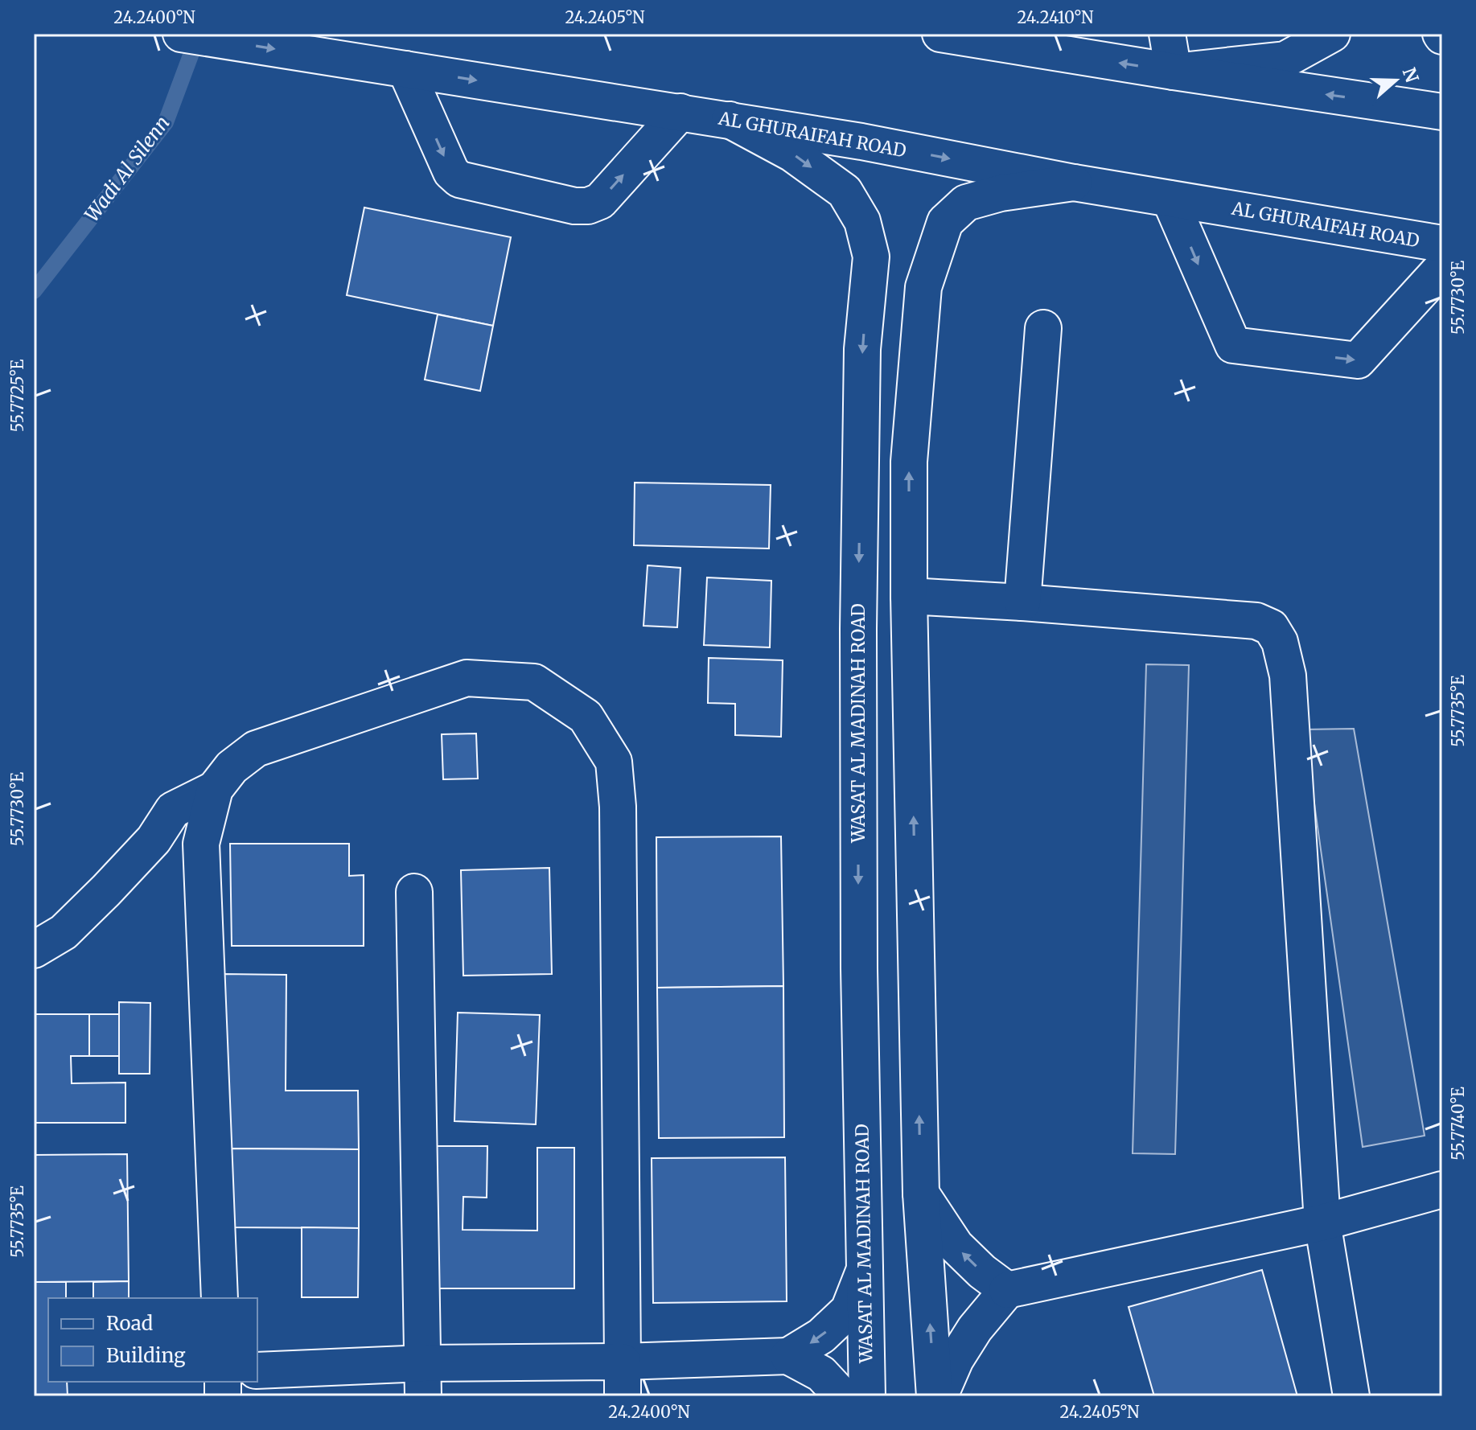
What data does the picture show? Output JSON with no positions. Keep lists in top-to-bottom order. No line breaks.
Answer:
{"streets":{"street":["AL GHURAIFAH ROAD","WASAT AL MADINAH ROAD"]},"crossings":[["AL GHURAIFAH ROAD","WASAT AL MADINAH ROAD"]],"one_way":["AL GHURAIFAH ROAD"],"water":["Wadi Al Silenn"],"legend":["Road","Building"],"north":"right","coordinates":["24.2400°N","24.2405°N","24.2410°N","55.7730°E","55.7725°E","55.7735°E","55.7740°E"]}
